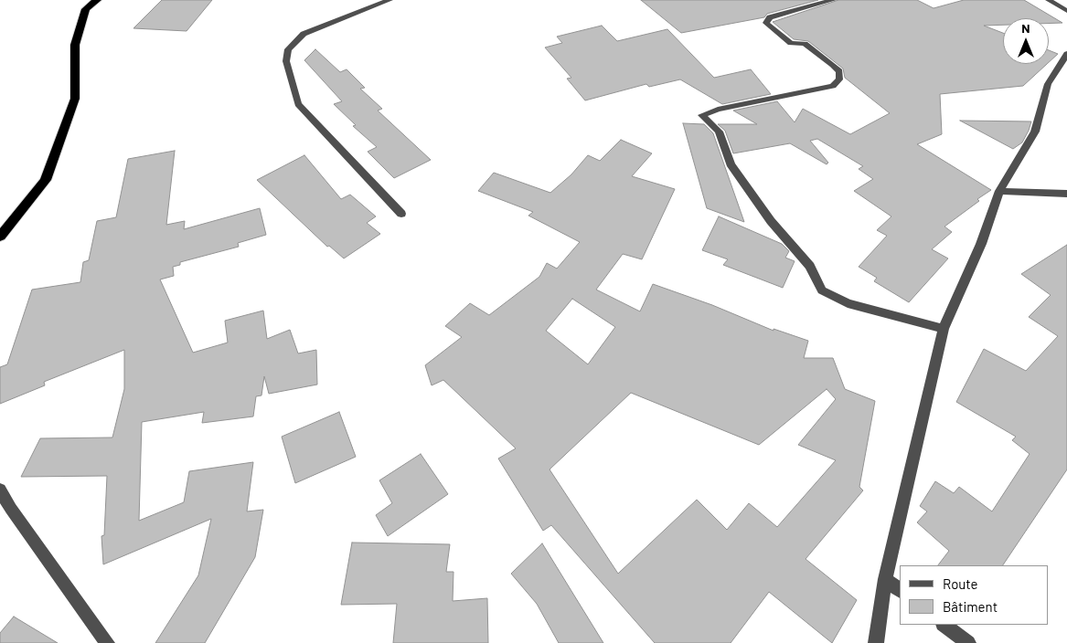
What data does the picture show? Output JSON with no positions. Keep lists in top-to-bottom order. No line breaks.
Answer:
{"legend":["Route","Bâtiment"],"north":"top"}
